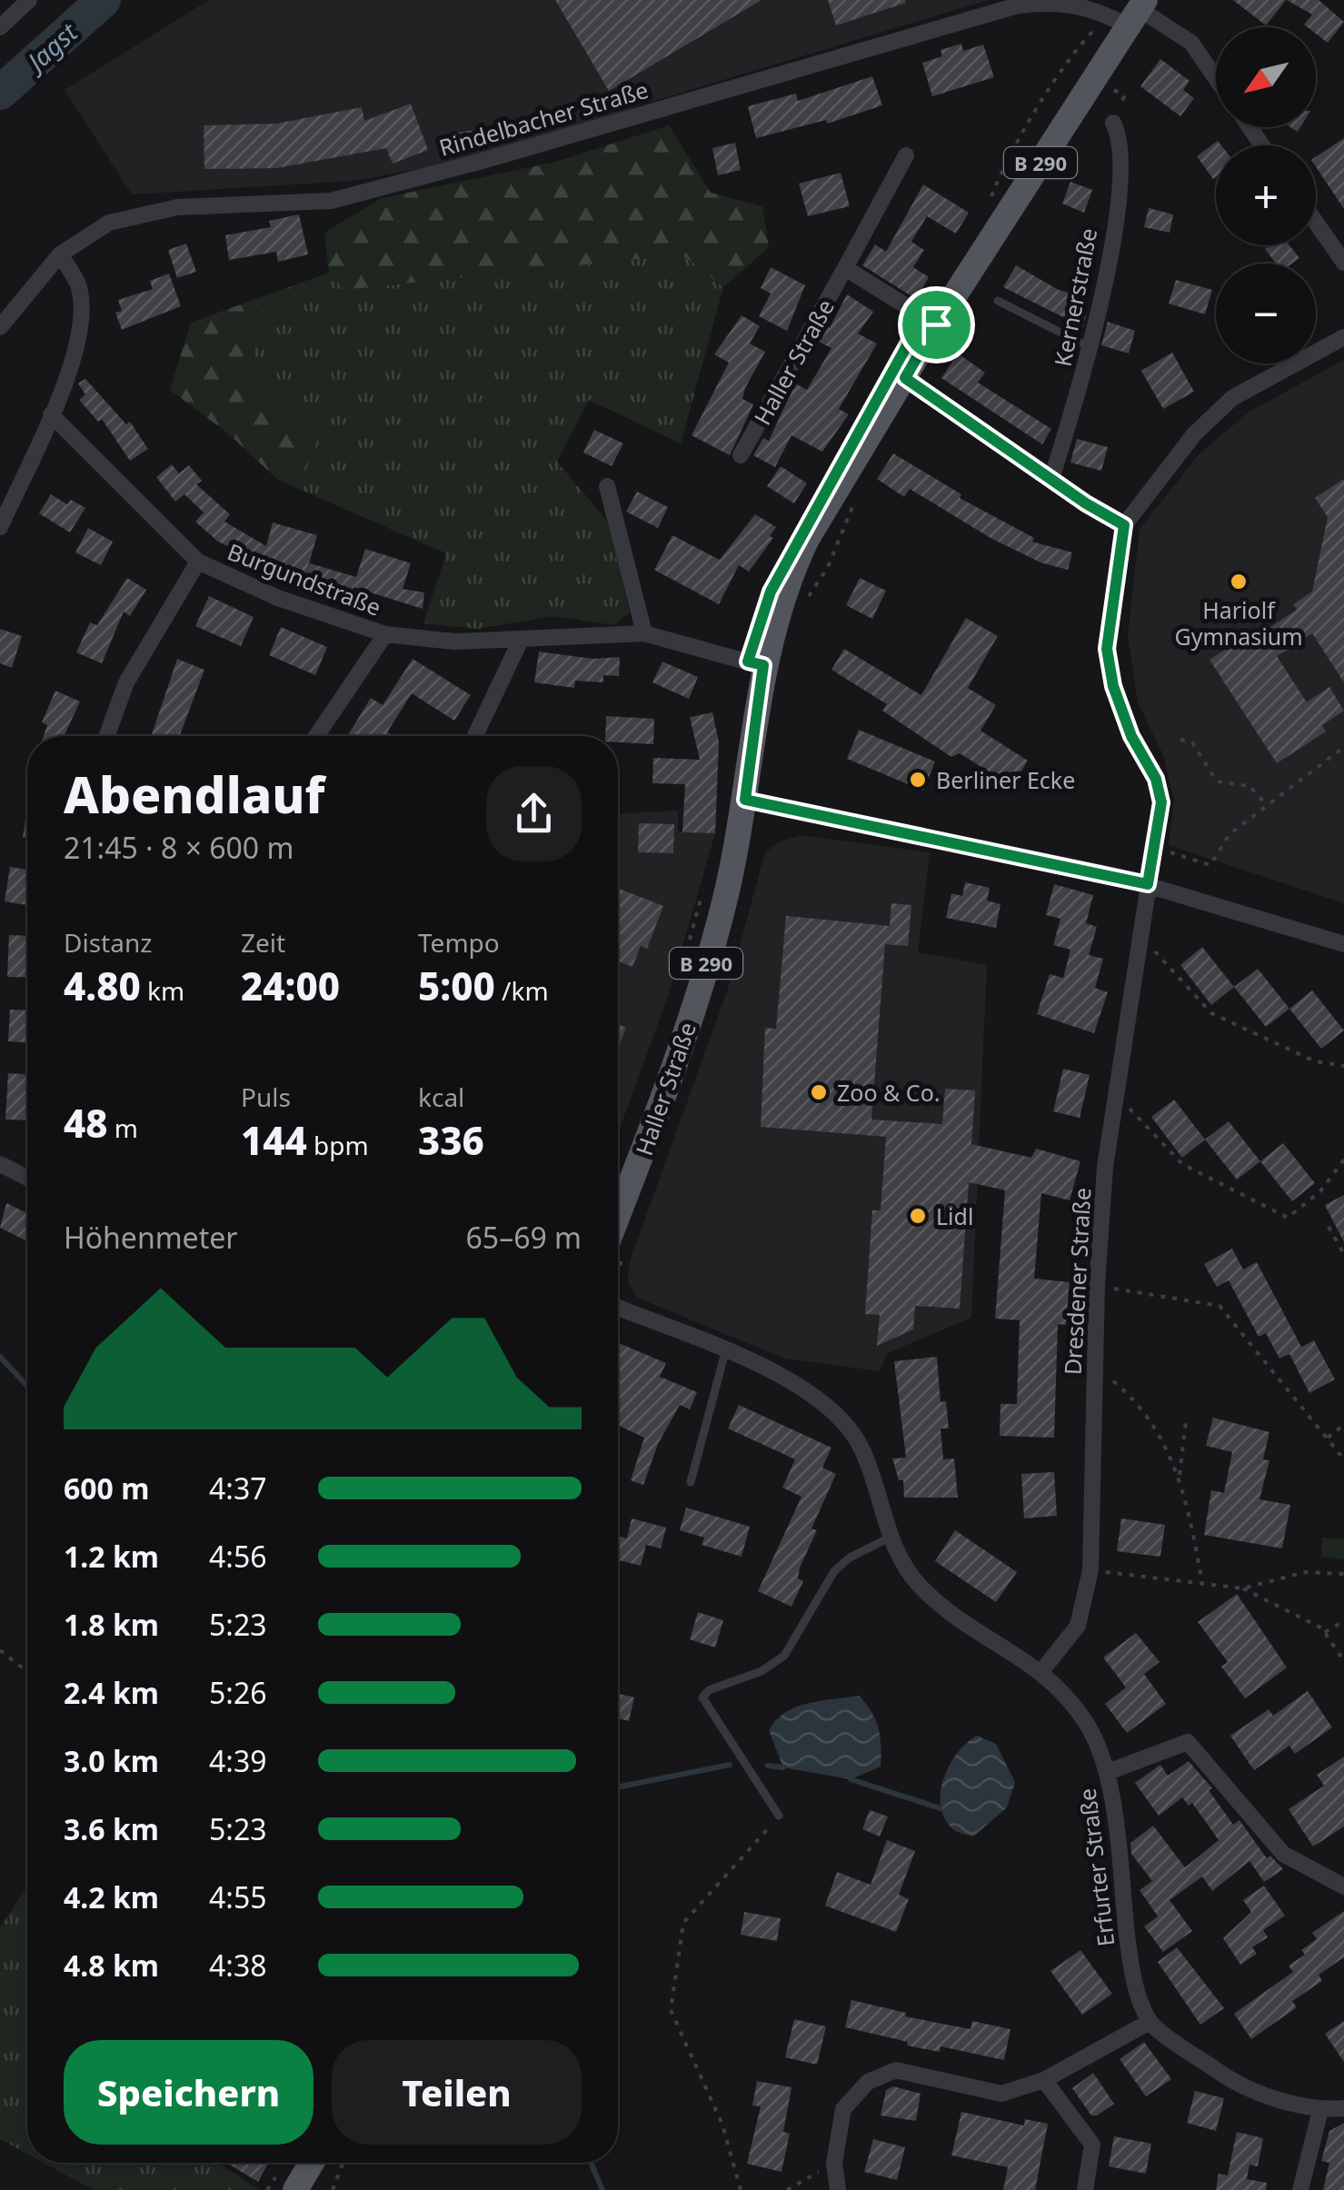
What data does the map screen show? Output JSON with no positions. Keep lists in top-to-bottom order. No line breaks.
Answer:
{"streets":{"main road":["B 290","Haller Straße"],"street":["Rindelbacher Straße","Kernerstraße","Burgundstraße","Dresdener Straße","Erfurter Straße"]},"crossings":[["Rindelbacher Straße","Haller Straße"],["Haller Straße","Burgundstraße"],["Dresdener Straße","Erfurter Straße"]],"water":["Jagst"],"places":["Hariolf Gymnasium","Berliner Ecke","Zoo & Co.","Lidl"],"north":"bottom left","page":{"map_buttons":["+","−"],"heading":["Abendlauf","21:45 · 8 × 600 m"],"stats":[["Distanz","4.80 km"],["Zeit","24:00"],["Tempo","5:00 /km"],["48 m"],["Puls","144 bpm"],["kcal","336"]],"chart":["Höhenmeter","65–69 m"],"list":[{"name":"600 m","note":"4:37"},{"name":"1.2 km","note":"4:56"},{"name":"1.8 km","note":"5:23"},{"name":"2.4 km","note":"5:26"},{"name":"3.0 km","note":"4:39"},{"name":"3.6 km","note":"5:23"},{"name":"4.2 km","note":"4:55"},{"name":"4.8 km","note":"4:38"}],"buttons":["Speichern","Teilen"]}}
